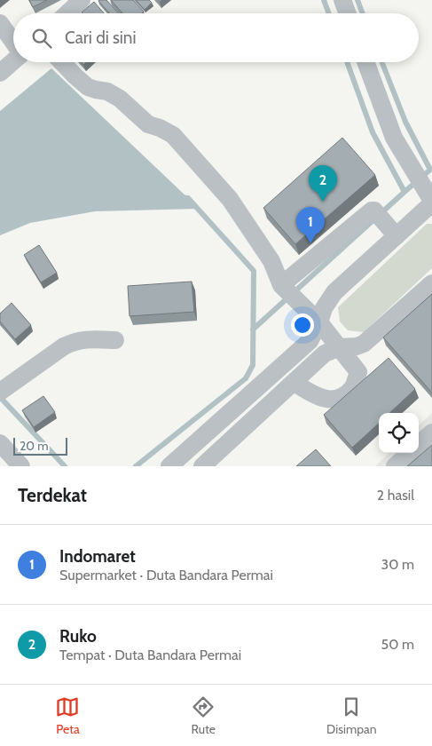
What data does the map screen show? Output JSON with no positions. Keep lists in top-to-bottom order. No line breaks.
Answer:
{"scale_bar":"20 m","page":{"search":"Cari di sini","pins":["2","1"],"scale":"20 m","heading":["Terdekat","2 hasil"],"list":[{"mark":"1","name":"Indomaret","note":"Supermarket · Duta Bandara Permai","value":"30 m"},{"mark":"2","name":"Ruko","note":"Tempat · Duta Bandara Permai","value":"50 m"}],"nav":["Peta","Rute","Disimpan"]}}
